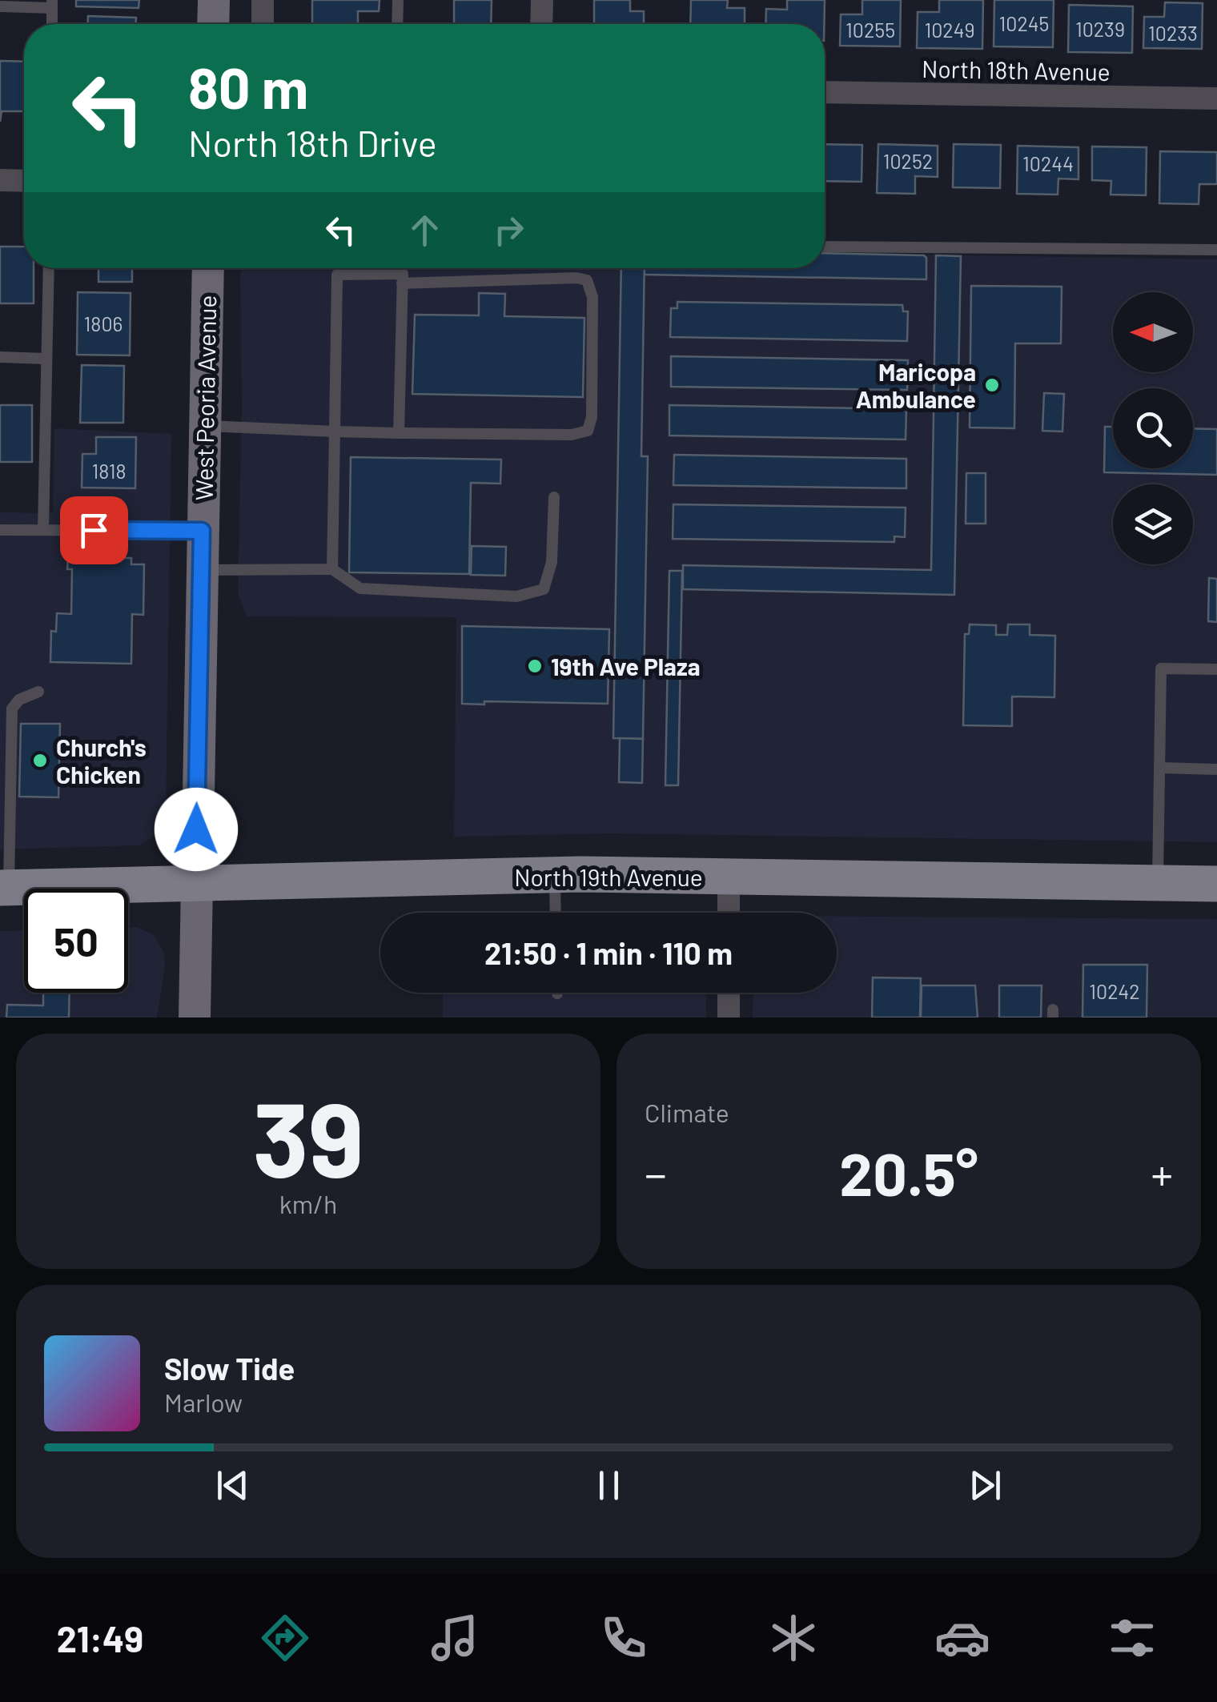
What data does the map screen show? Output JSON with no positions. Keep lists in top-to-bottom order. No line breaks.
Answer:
{"streets":{"main road":["West Peoria Avenue","North 19th Avenue"],"street":["North 18th Avenue"]},"crossings":[["West Peoria Avenue","North 19th Avenue"]],"places":["Maricopa Ambulance","19th Ave Plaza","Church's Chicken"],"house_numbers":["10245","10239","10255","10249","10233","10252","10244","1806","1818","10242"],"north":"left","page":{"turn":["80 m","North 18th Drive"],"limit":"50","trip":"21:50 · 1 min · 110 m","tile":[["39","km/h"],"Climate"],"heat":["−","20.5°","+"],"song":["Slow Tide","Marlow"],"tabs":"21:49"}}
